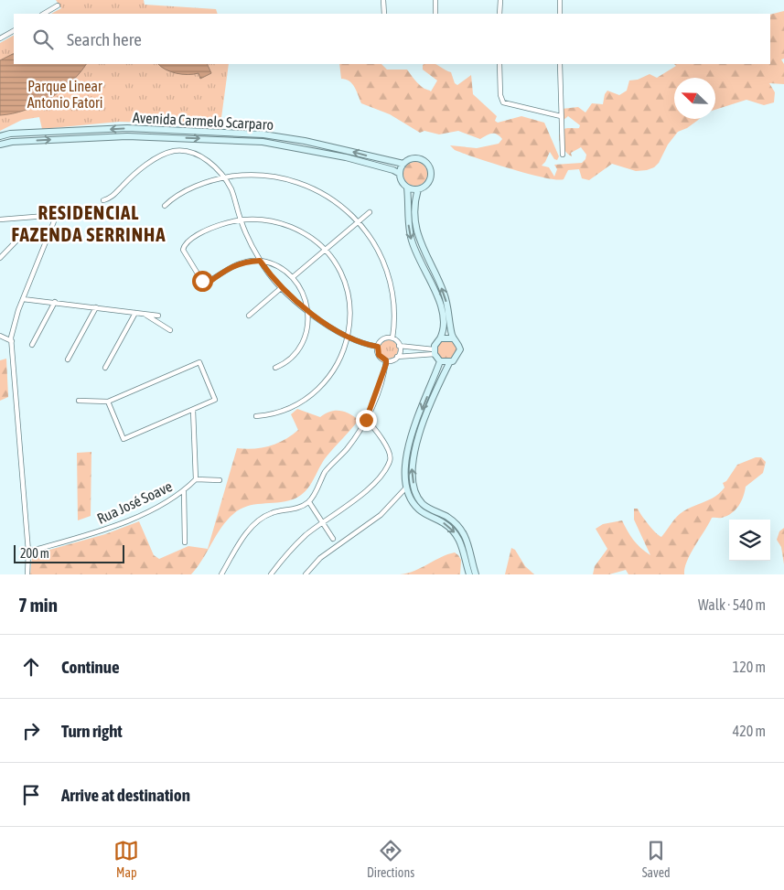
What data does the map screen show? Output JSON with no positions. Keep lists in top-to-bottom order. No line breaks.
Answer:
{"streets":{"main road":["Avenida Carmelo Scarparo"],"street":["Rua José Soave"]},"districts":["RESIDENCIAL FAZENDA SERRINHA"],"parks":["Parque Linear Antonio Fatori"],"scale_bar":"200 m","north":"top left","page":{"search":"Search here","scale":"200 m","heading":["7 min","Walk · 540 m"],"list":[["Continue","120 m"],["Turn right","420 m"],"Arrive at destination"],"nav":["Map","Directions","Saved"]}}
